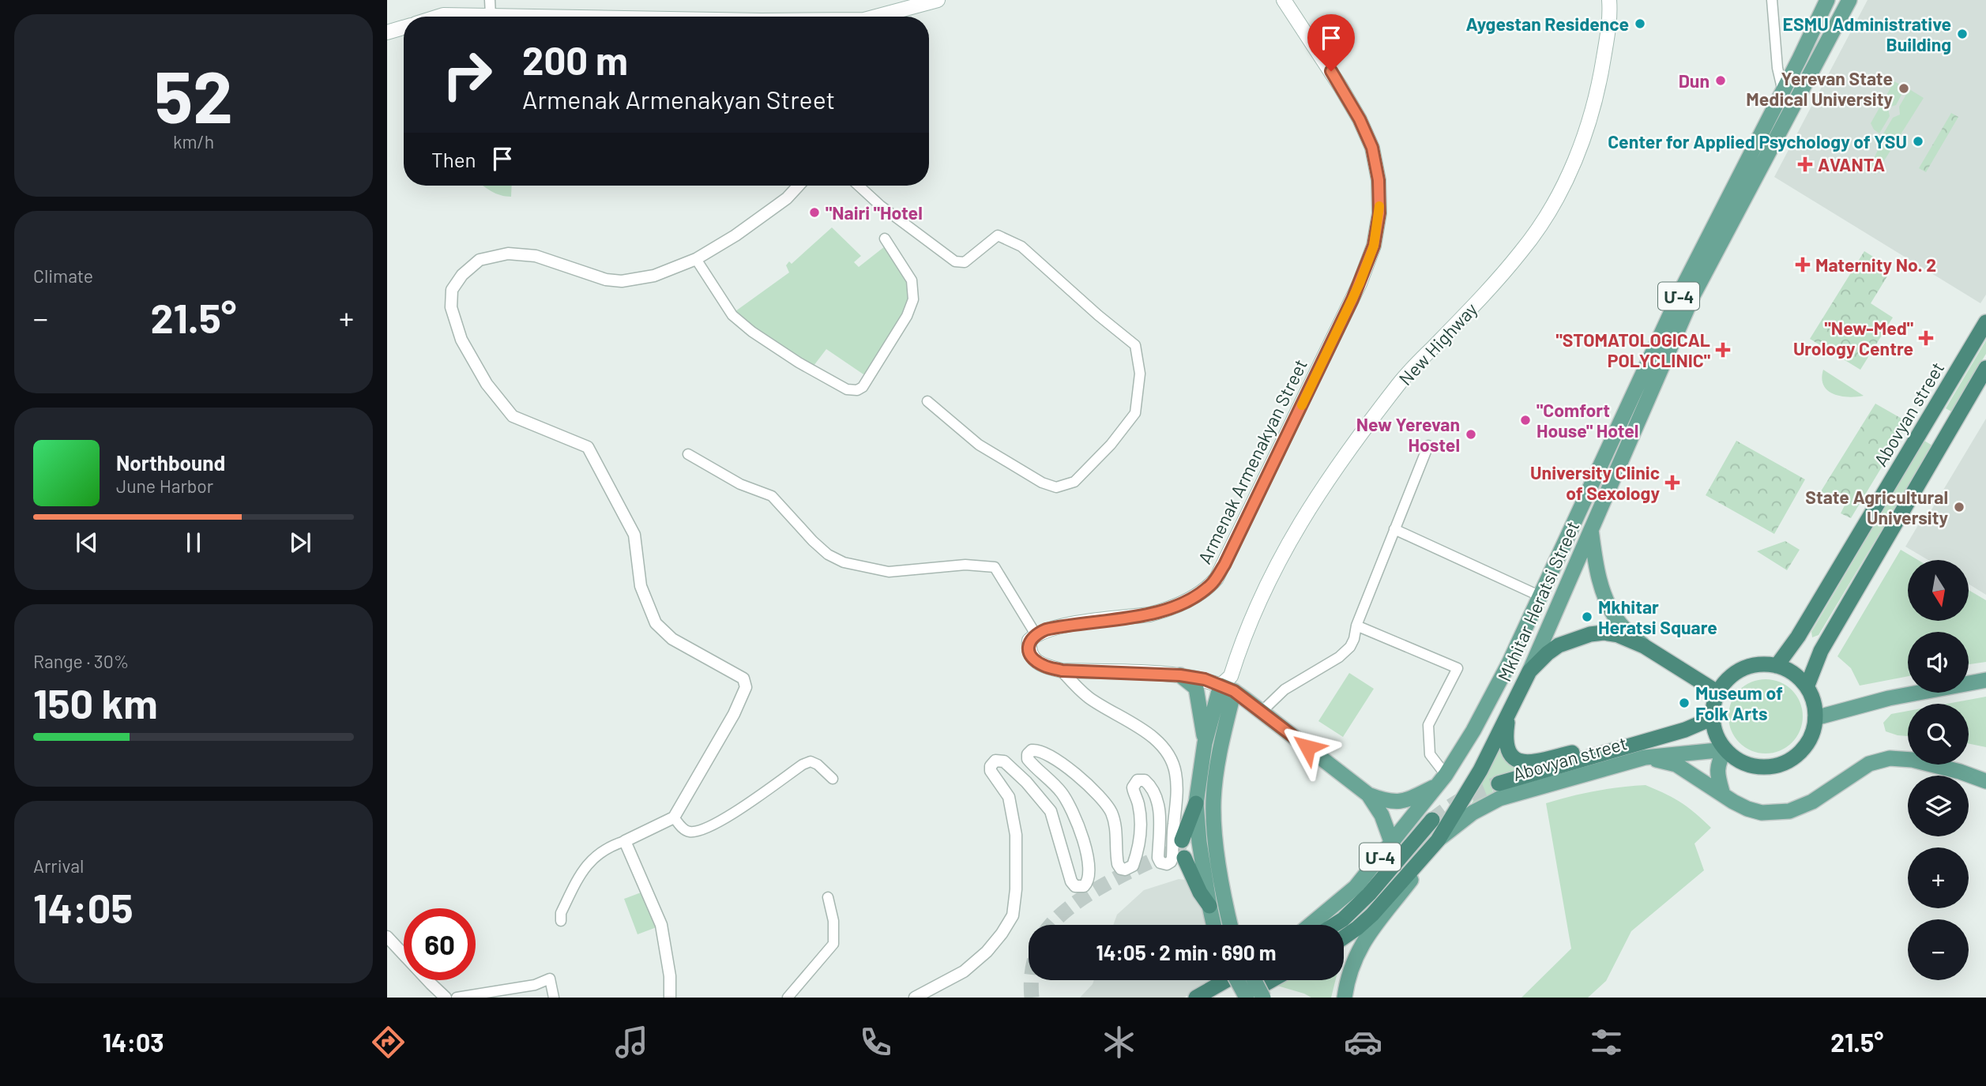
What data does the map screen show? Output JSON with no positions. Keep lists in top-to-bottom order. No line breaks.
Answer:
{"streets":{"highway":["Մ-4","Abovyan street","Mkhitar Heratsi Street"],"main road":["New Highway","Armenak Armenakyan Street"]},"crossings":[["Մ-4","Abovyan street"],["Մ-4","Mkhitar Heratsi Street"],["Abovyan street","Mkhitar Heratsi Street"]],"places":{"other":["Aygestan Residence","ESMU Administrative Building","Dun","Yerevan State Medical University","Center for Applied Psychology of YSU","\"Nairi \"Hotel","\"Comfort House\" Hotel","New Yerevan Hostel","State Agricultural University","Mkhitar Heratsi Square","Museum of Folk Arts"],"health":["AVANTA","Maternity No. 2","\"New-Med\" Urology Centre","\"STOMATOLOGICAL POLYCLINIC\"","University Clinic of Sexology"]},"north":"bottom","page":{"tile":[["52","km/h"],"Climate",["Range · 30%","150 km"],["Arrival","14:05"]],"turn":["200 m","Armenak Armenakyan Street"],"then":"Then","heat":["−","21.5°","+"],"song":["Northbound","June Harbor"],"map_buttons":["+","−"],"limit":"60","trip":"14:05 · 2 min · 690 m","tabs":["14:03","21.5°"]}}
